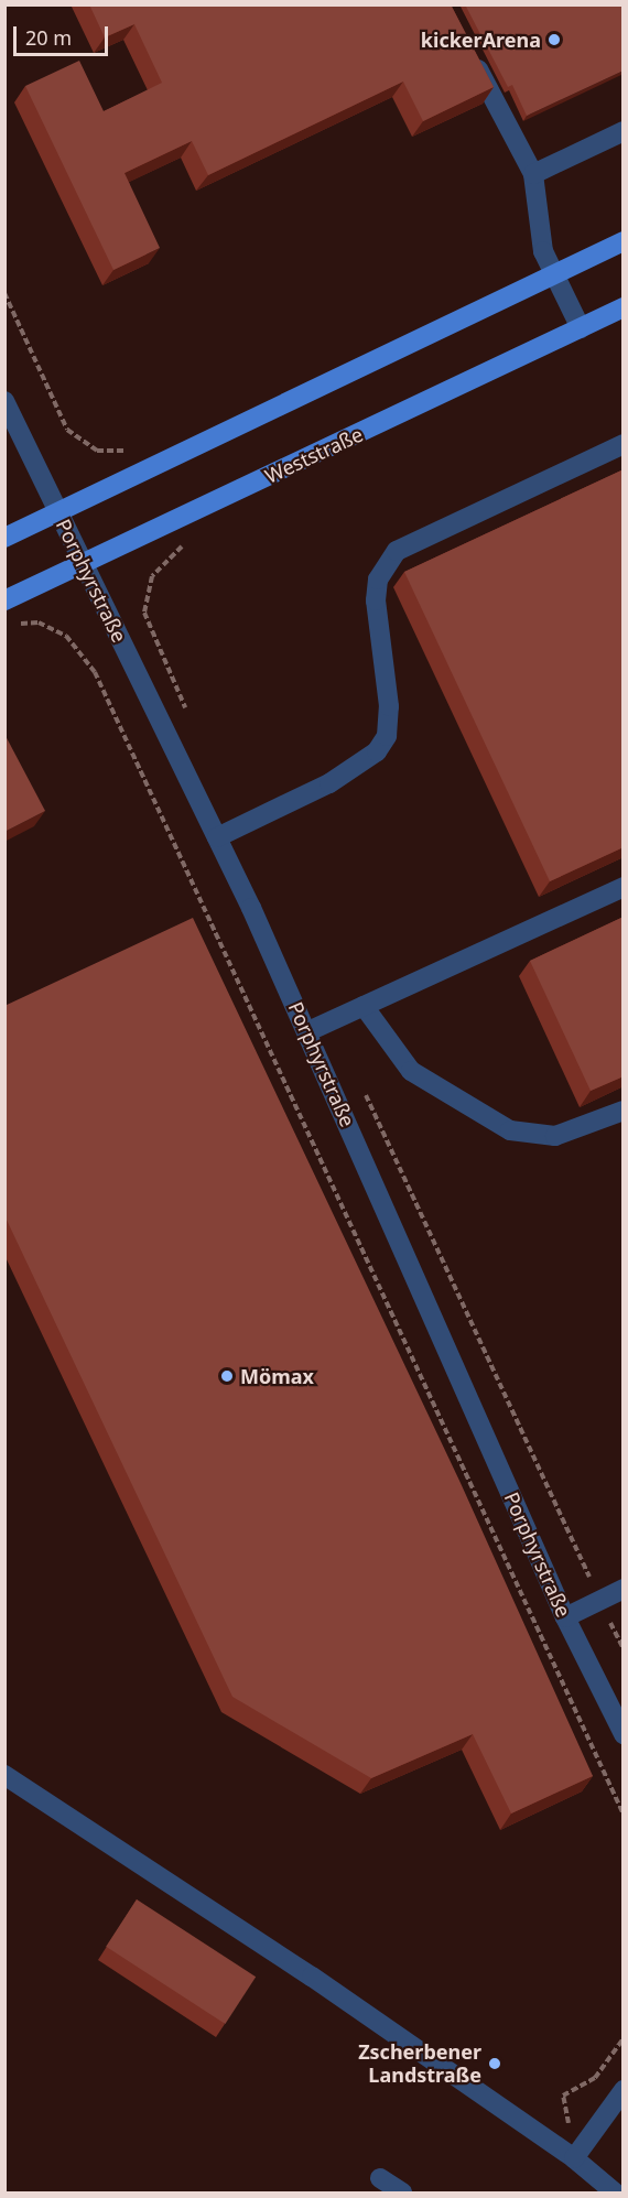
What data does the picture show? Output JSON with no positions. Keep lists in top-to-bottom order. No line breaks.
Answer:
{"streets":{"main road":["Weststraße"],"street":["Porphyrstraße"]},"crossings":[["Weststraße","Porphyrstraße"]],"places":["kickerArena","Mömax","Zscherbener Landstraße"],"scale_bar":"20 m"}
